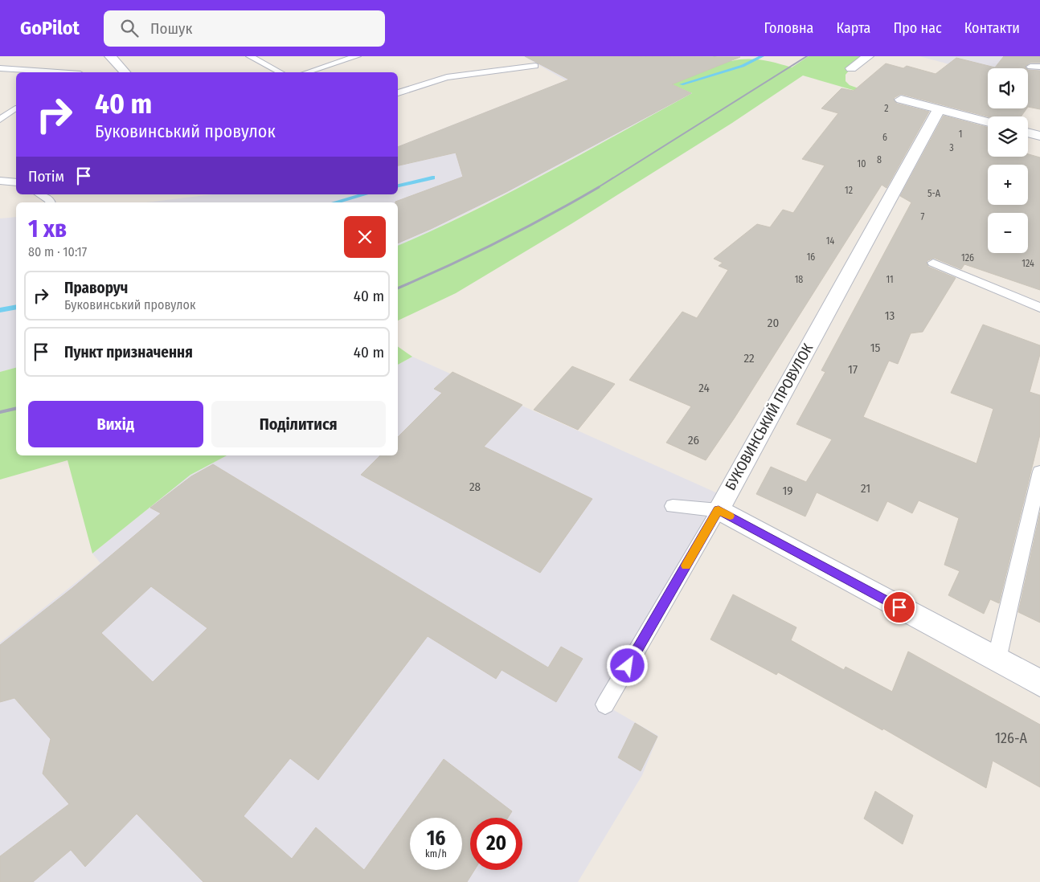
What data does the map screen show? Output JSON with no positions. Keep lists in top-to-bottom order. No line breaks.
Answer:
{"streets":{"street":["БУКОВИНСЬКИЙ ПРОВУЛОК"]},"house_numbers":["2","1","6","3","8","10","12","5-А","7","14","16","126","124","18","11","13","20","15","22","17","24","26","28","21","19","126-А"],"page":{"header":"GoPilot","search":"Пошук","nav":["Головна","Карта","Про нас","Контакти"],"map_buttons":["+","−"],"turn":["40 m","Буковинський провулок"],"then":"Потім","heading":["1 хв","80 m · 10:17"],"list":[{"name":"Праворуч","note":"Буковинський провулок","value":"40 m"},{"name":"Пункт призначення","value":"40 m"}],"buttons":["Вихід","Поділитися"],"speed":"16 km/h","limit":"20"}}
